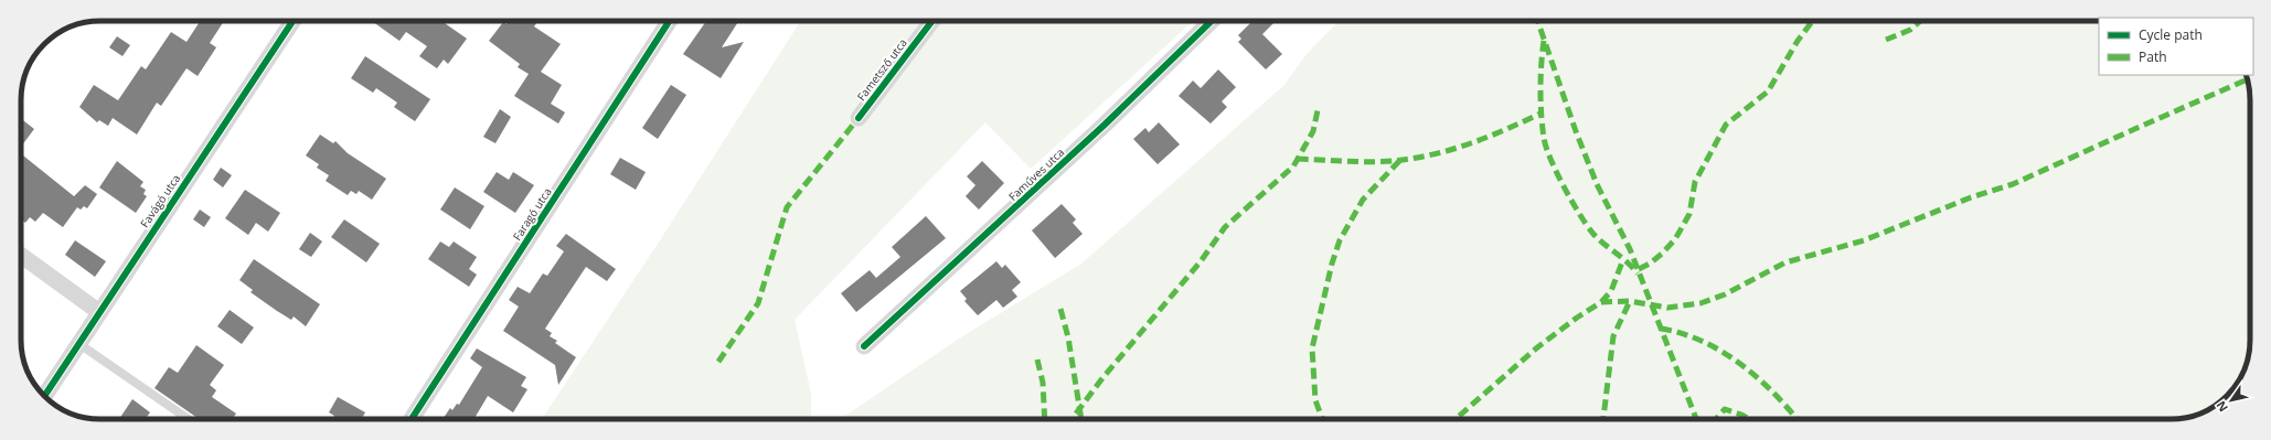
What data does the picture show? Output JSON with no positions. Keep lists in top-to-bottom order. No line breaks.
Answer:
{"streets":{"street":["Fametsző utca","Faműves utca","Favágó utca","Faragó utca"]},"legend":["Cycle path","Path"],"north":"bottom left"}
